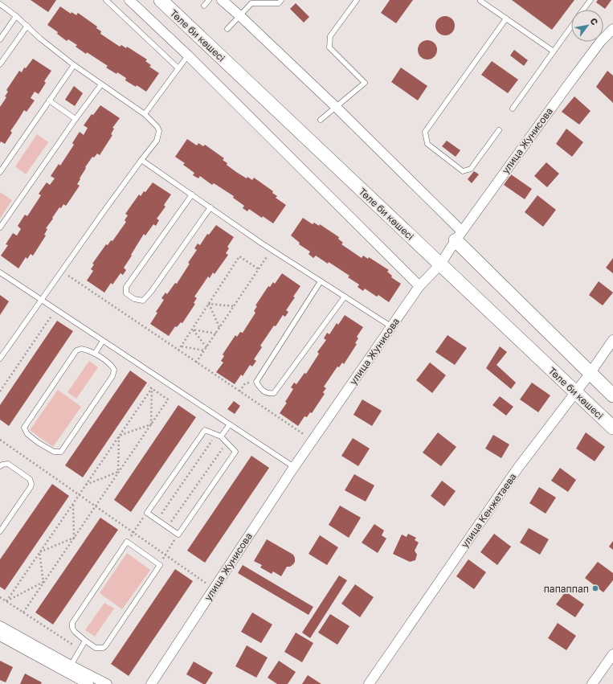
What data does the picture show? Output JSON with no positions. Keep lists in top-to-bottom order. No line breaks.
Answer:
{"streets":{"main road":["Төле би көшесі"],"street":["улица Жунисова","улица Кенжетаева"]},"crossings":[["Төле би көшесі","улица Жунисова"],["Төле би көшесі","улица Кенжетаева"]],"places":["папаппап"],"north":"top right"}
